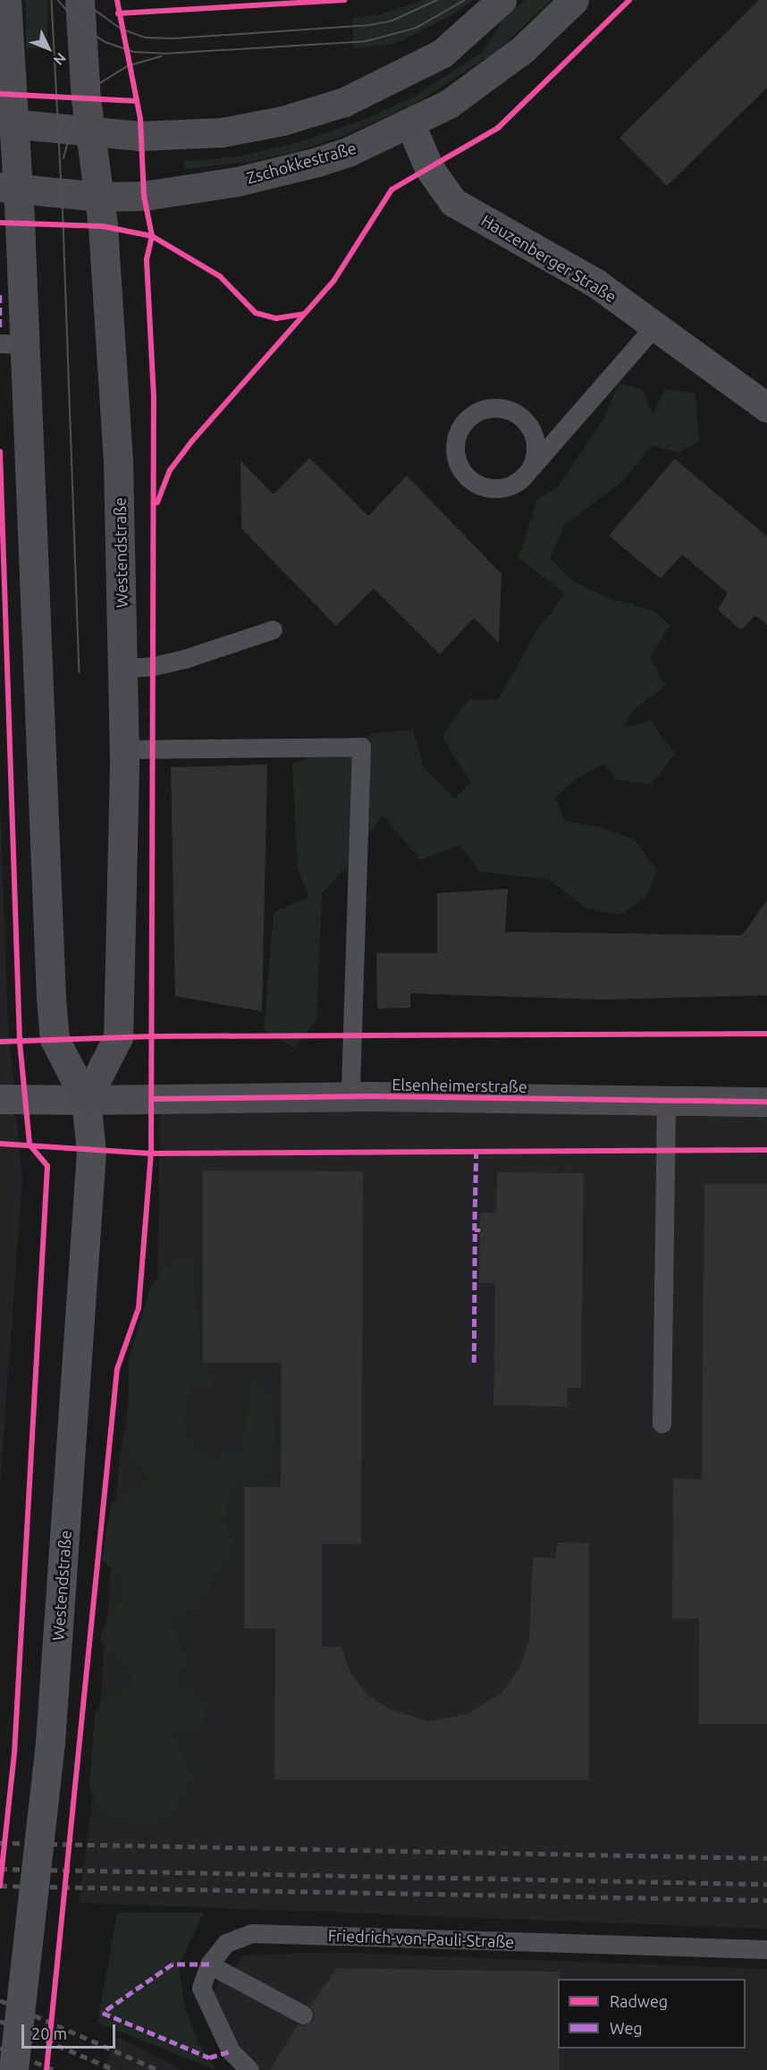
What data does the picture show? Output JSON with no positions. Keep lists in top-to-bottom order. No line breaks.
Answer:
{"streets":{"main road":["Zschokkestraße","Westendstraße","Elsenheimerstraße"],"street":["Hauzenberger Straße"],"lane":["Friedrich-von-Pauli-Straße"]},"crossings":[["Zschokkestraße","Hauzenberger Straße"],["Zschokkestraße","Westendstraße"],["Westendstraße","Elsenheimerstraße"]],"legend":["Radweg","Weg"],"scale_bar":"20 m","north":"bottom right"}
